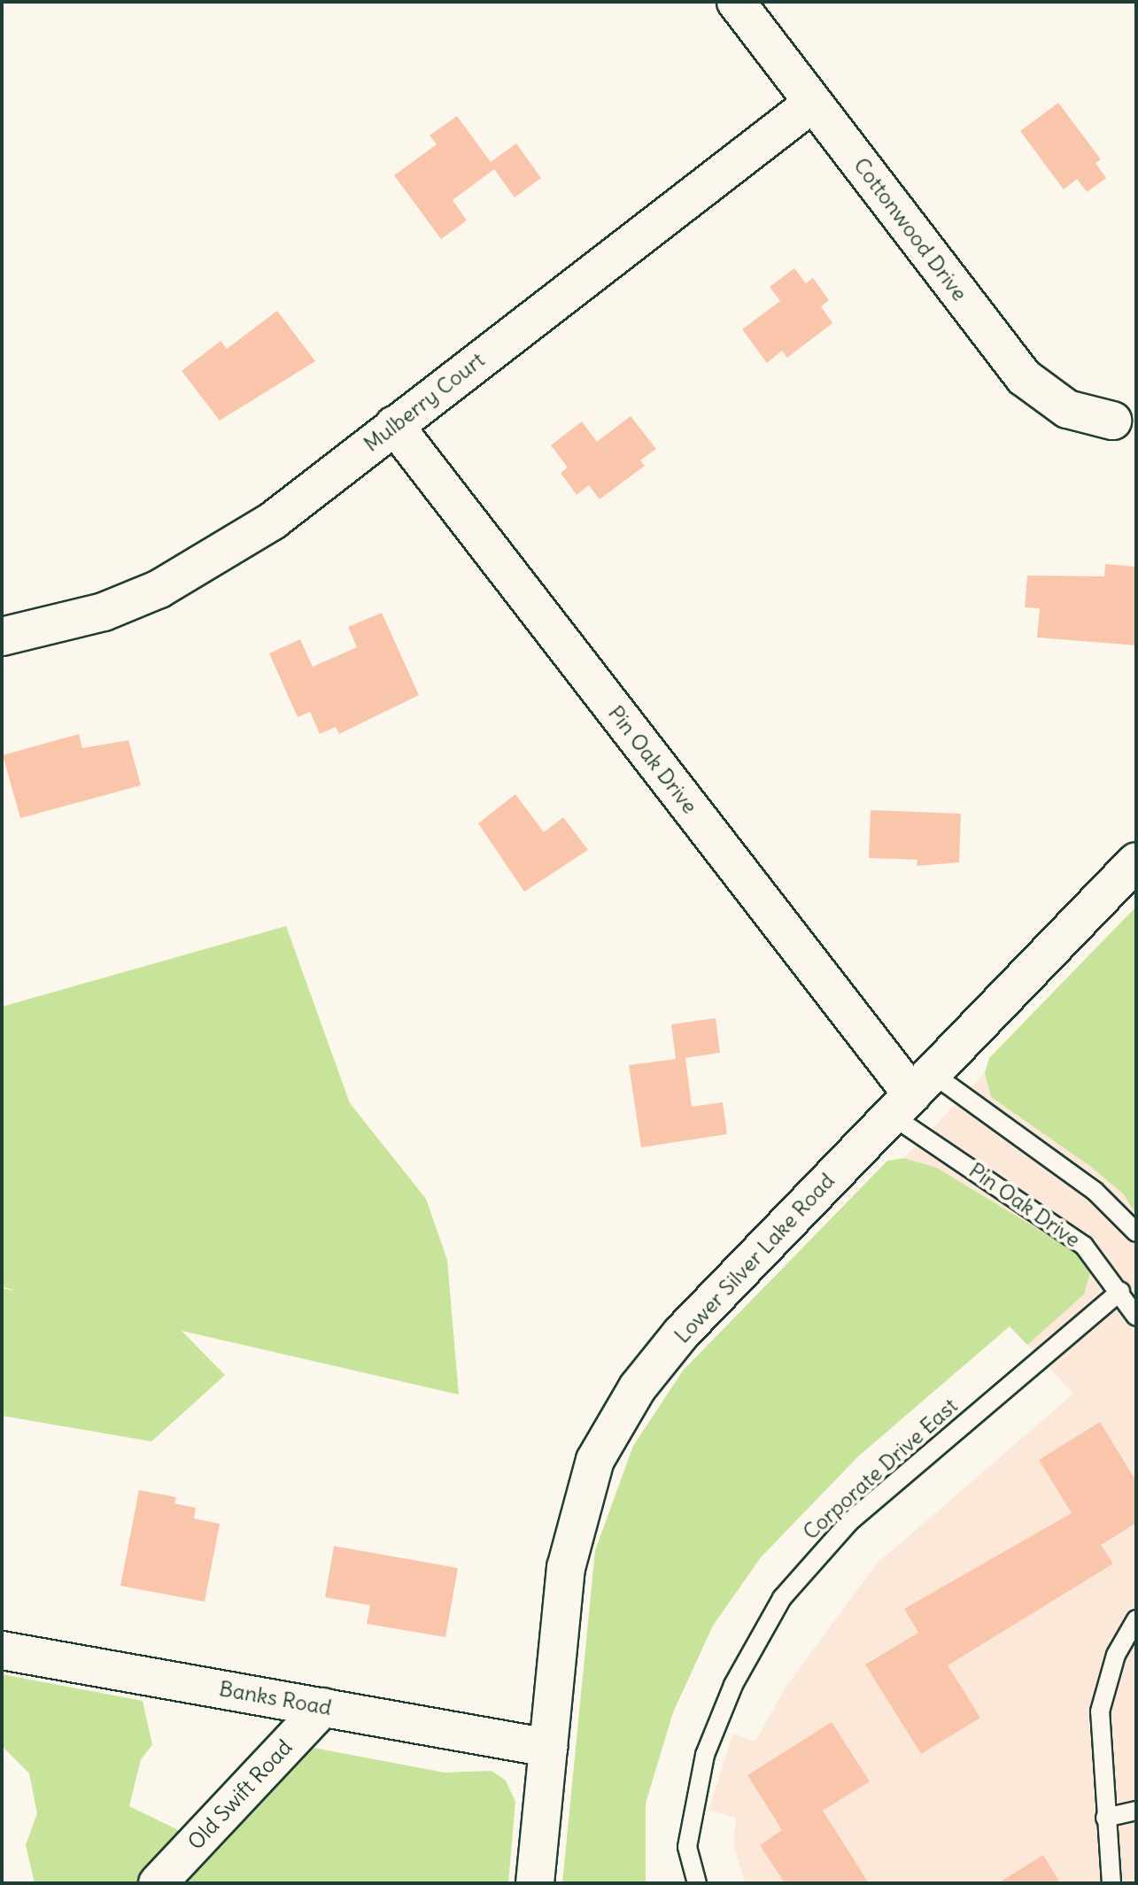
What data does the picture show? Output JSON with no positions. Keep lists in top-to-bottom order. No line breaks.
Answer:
{"streets":{"street":["Cottonwood Drive","Mulberry Court","Pin Oak Drive","Lower Silver Lake Road","Banks Road","Old Swift Road"],"lane":["Corporate Drive East"]},"crossings":[["Cottonwood Drive","Mulberry Court"],["Mulberry Court","Pin Oak Drive"],["Pin Oak Drive","Lower Silver Lake Road"],["Pin Oak Drive","Corporate Drive East"],["Lower Silver Lake Road","Banks Road"],["Banks Road","Old Swift Road"]]}
